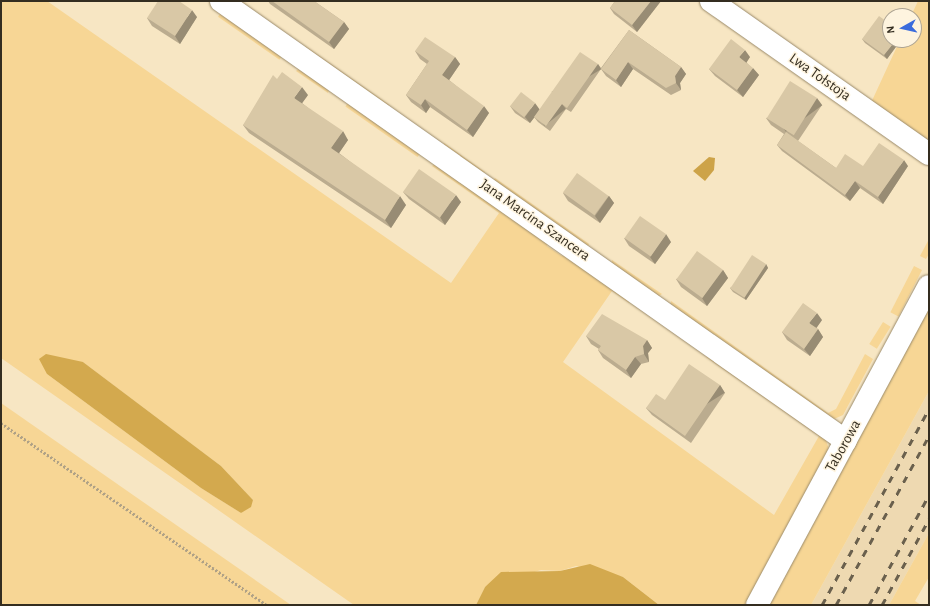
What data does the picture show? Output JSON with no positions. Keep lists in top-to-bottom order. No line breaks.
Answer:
{"streets":{"street":["Lwa Tołstoja","Jana Marcina Szancera","Taborowa"]},"crossings":[["Jana Marcina Szancera","Taborowa"]],"north":"left"}
